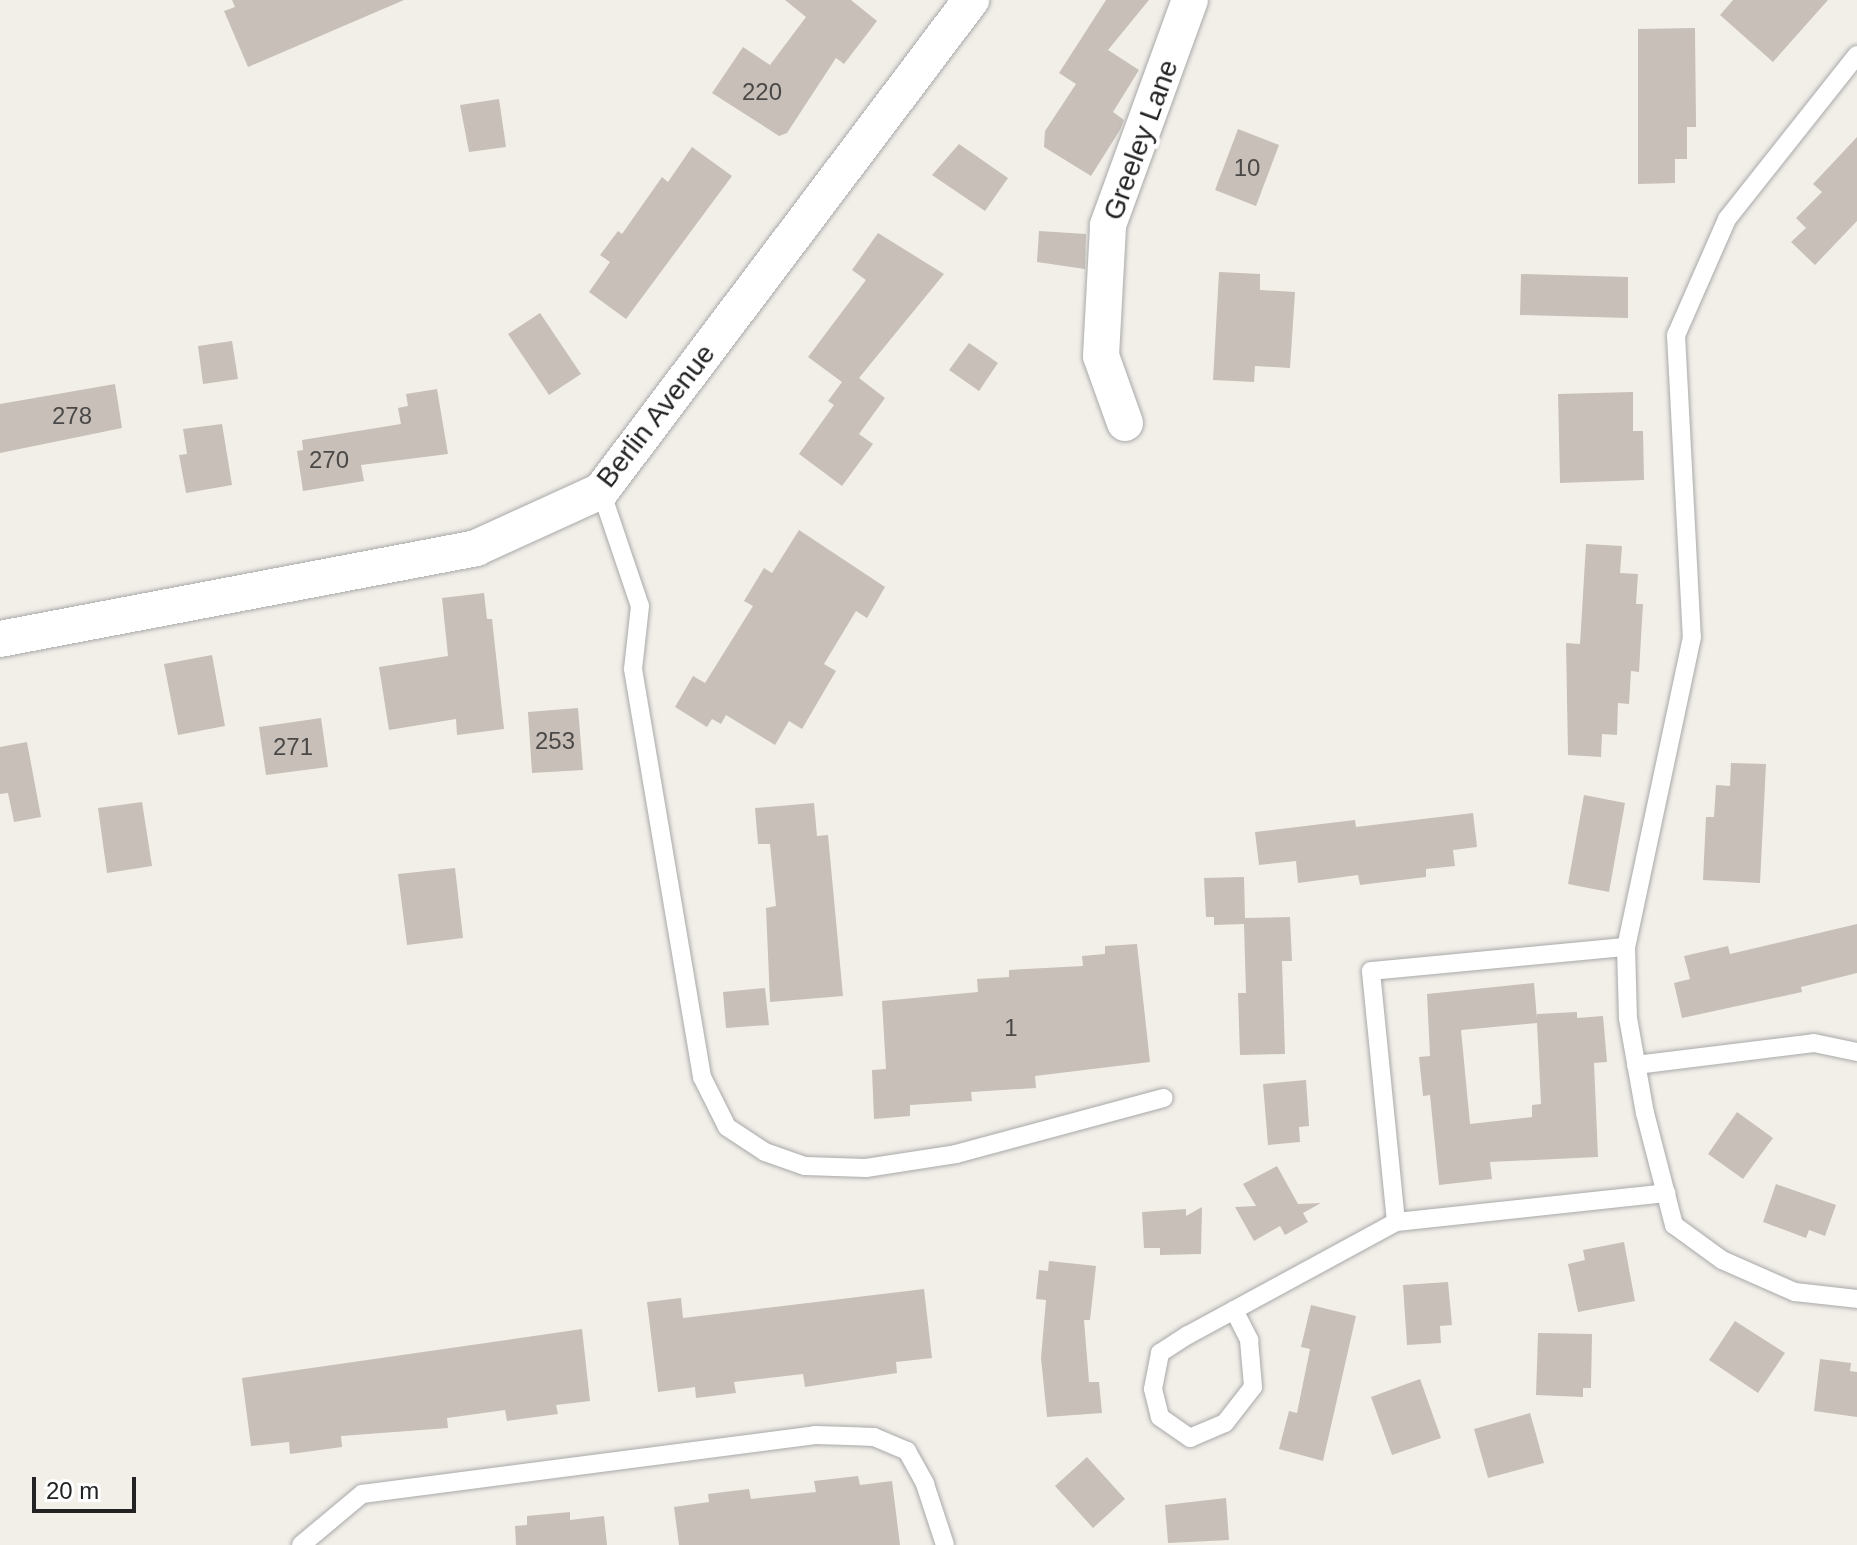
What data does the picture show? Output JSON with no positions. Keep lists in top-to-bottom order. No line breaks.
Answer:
{"streets":{"street":["Greeley Lane","Berlin Avenue"]},"house_numbers":["220","10","278","270","253","271","1"],"scale_bar":"20 m"}
